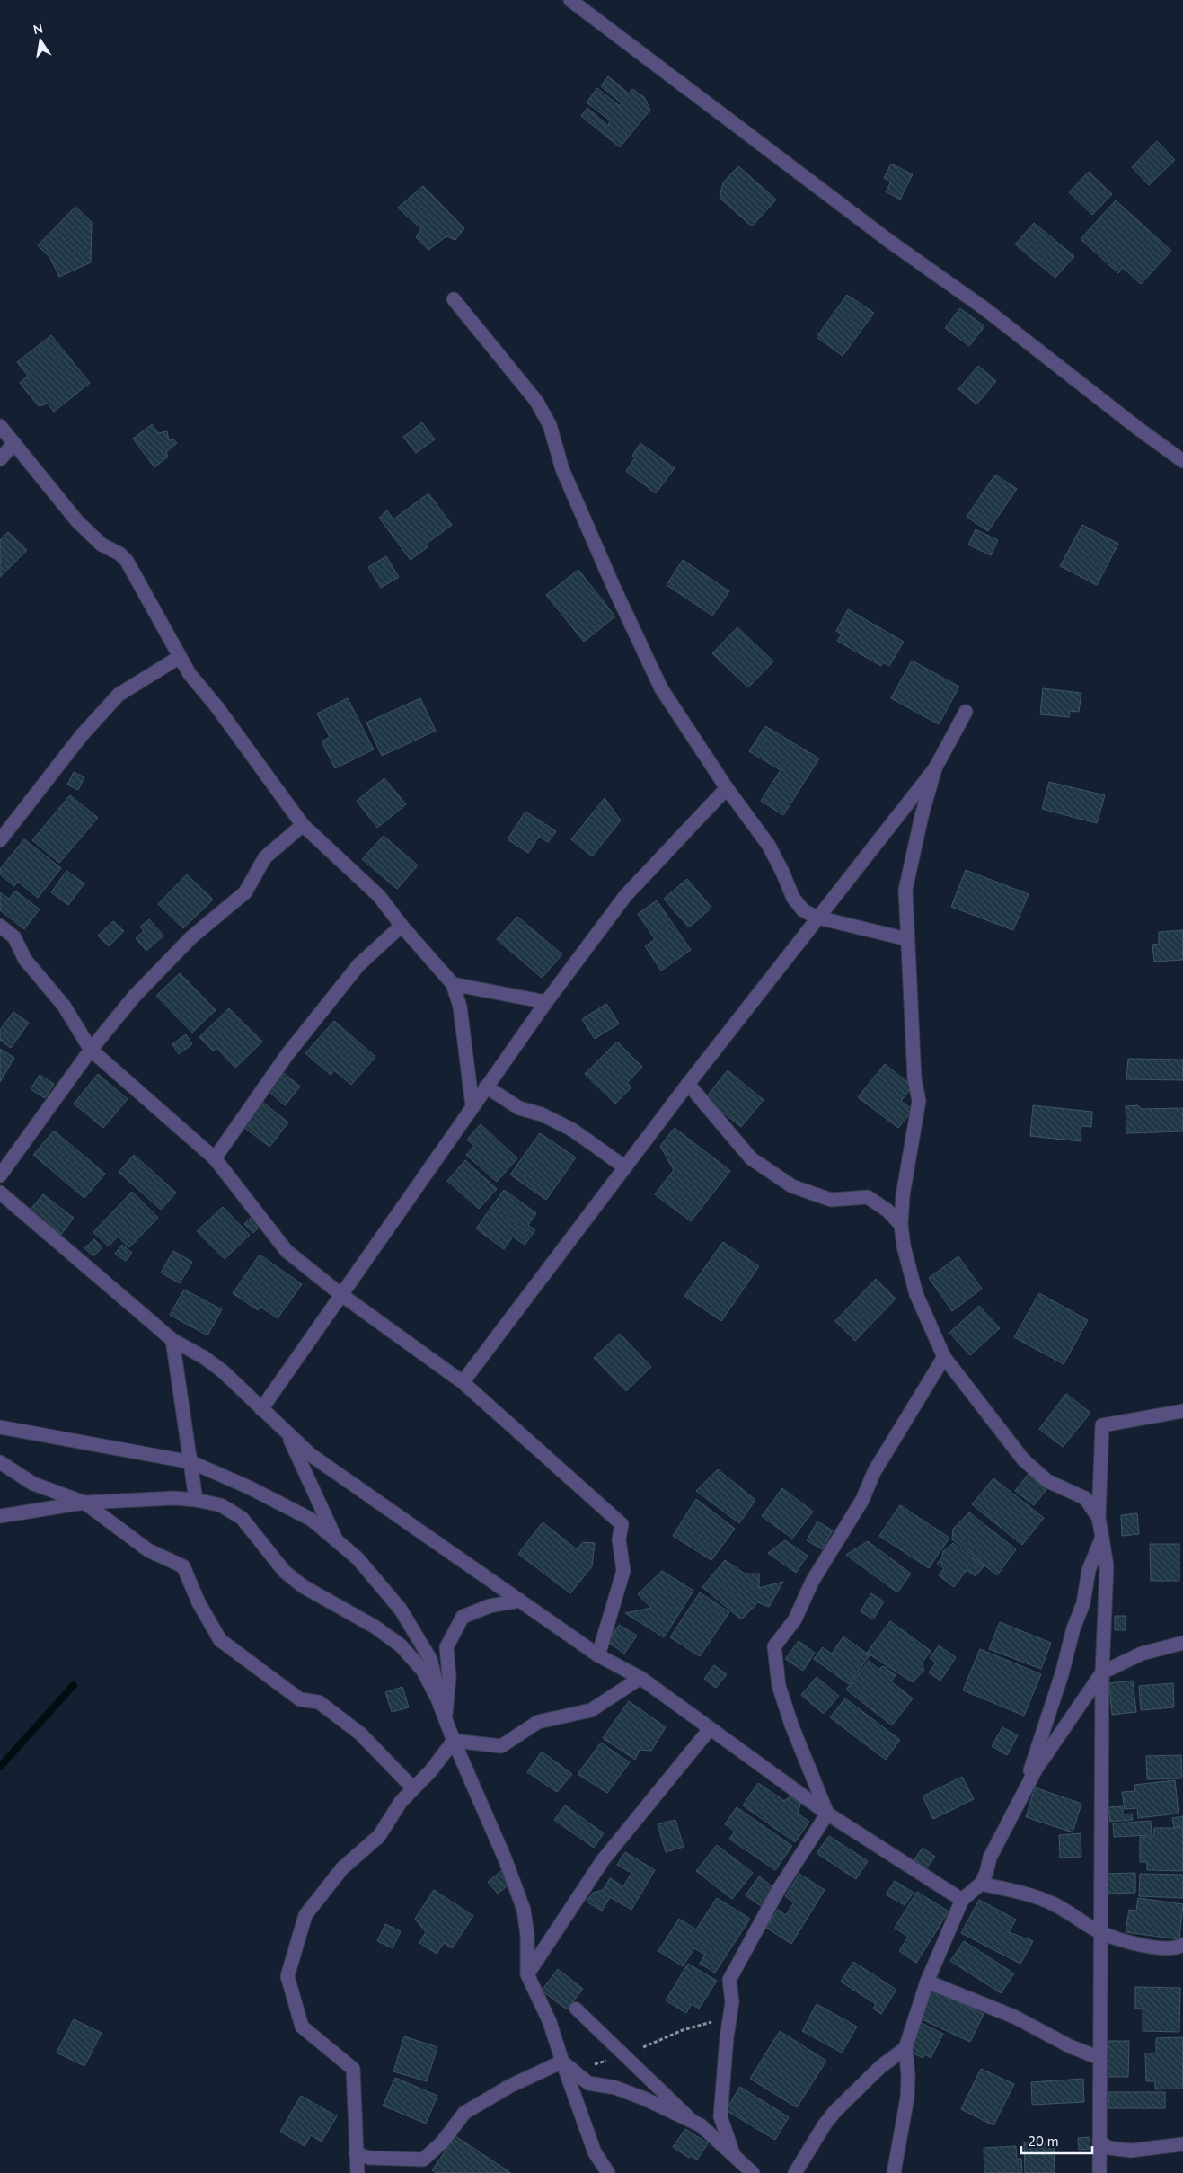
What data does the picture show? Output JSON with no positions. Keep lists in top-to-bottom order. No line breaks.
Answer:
{"scale_bar":"20 m","north":"top"}
